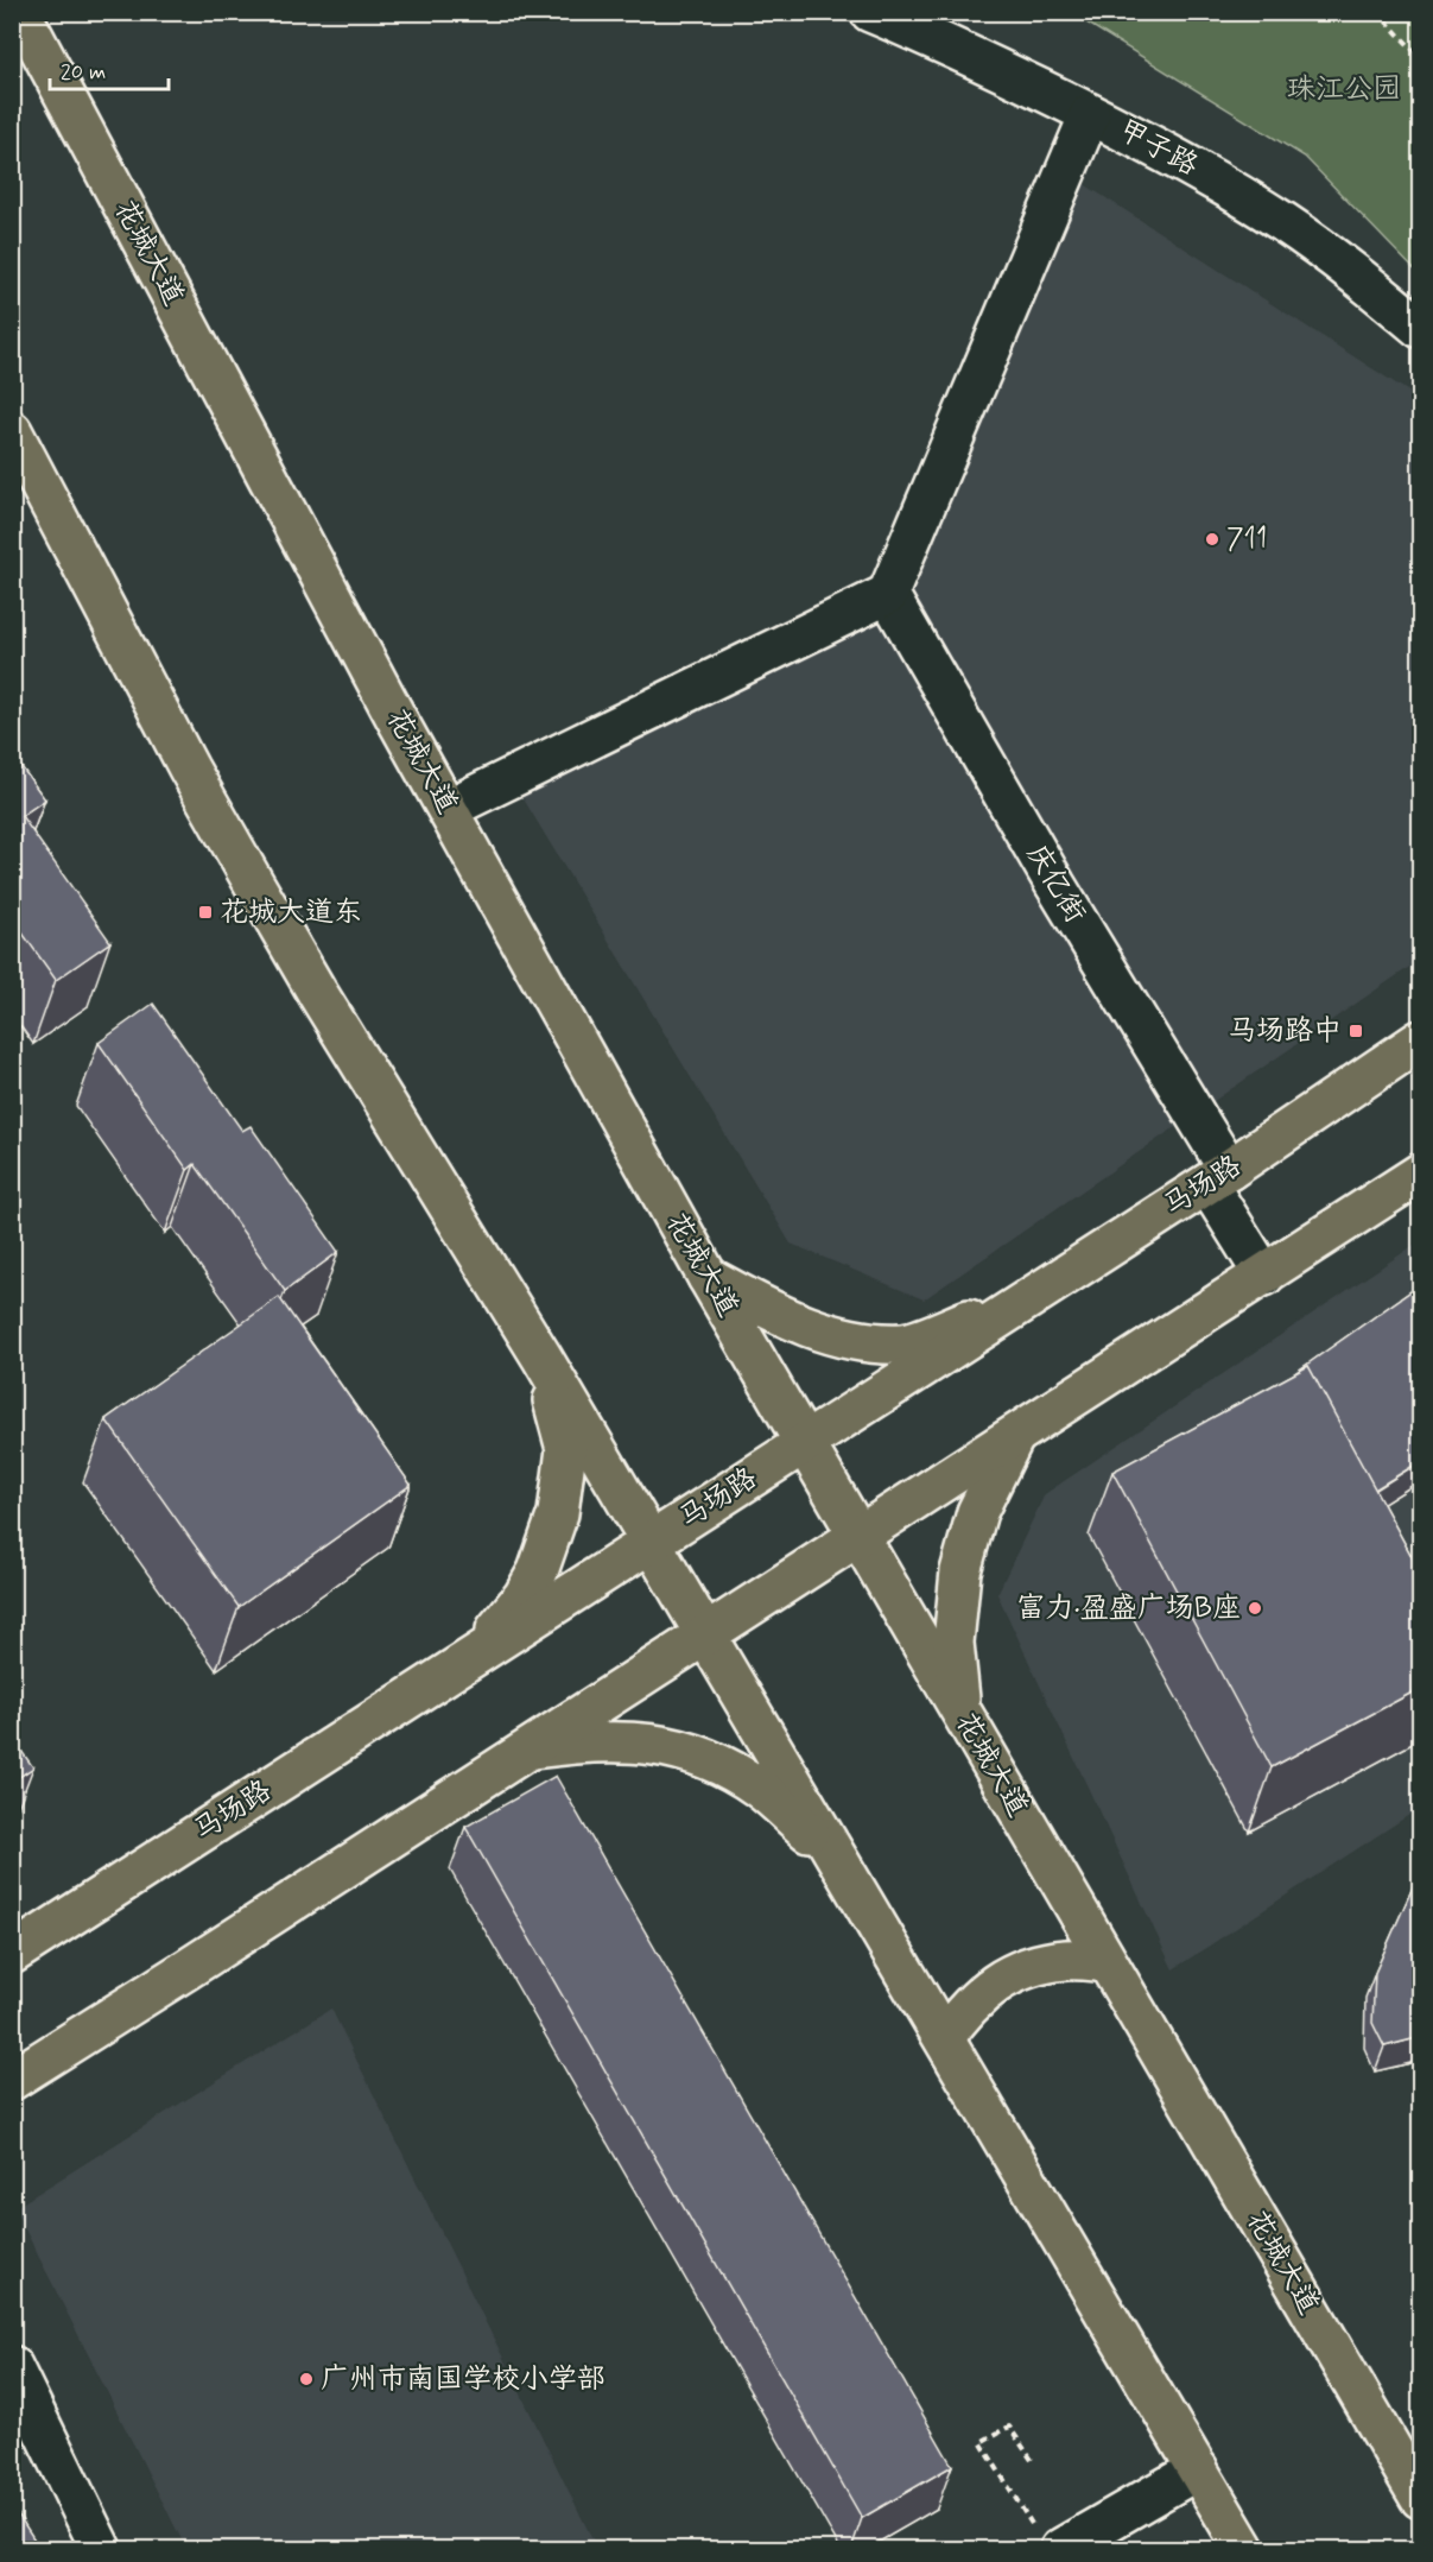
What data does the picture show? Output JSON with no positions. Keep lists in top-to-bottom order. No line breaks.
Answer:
{"streets":{"main road":["花城大道","马场路"],"street":["甲子路","庆亿街"]},"crossings":[["花城大道","马场路"],["庆亿街","马场路"]],"parks":["珠江公园"],"places":{"other":["711","富力·盈盛广场B座","广州市南国学校小学部"],"transit":["花城大道东","马场路中"]},"scale_bar":"20 m"}
